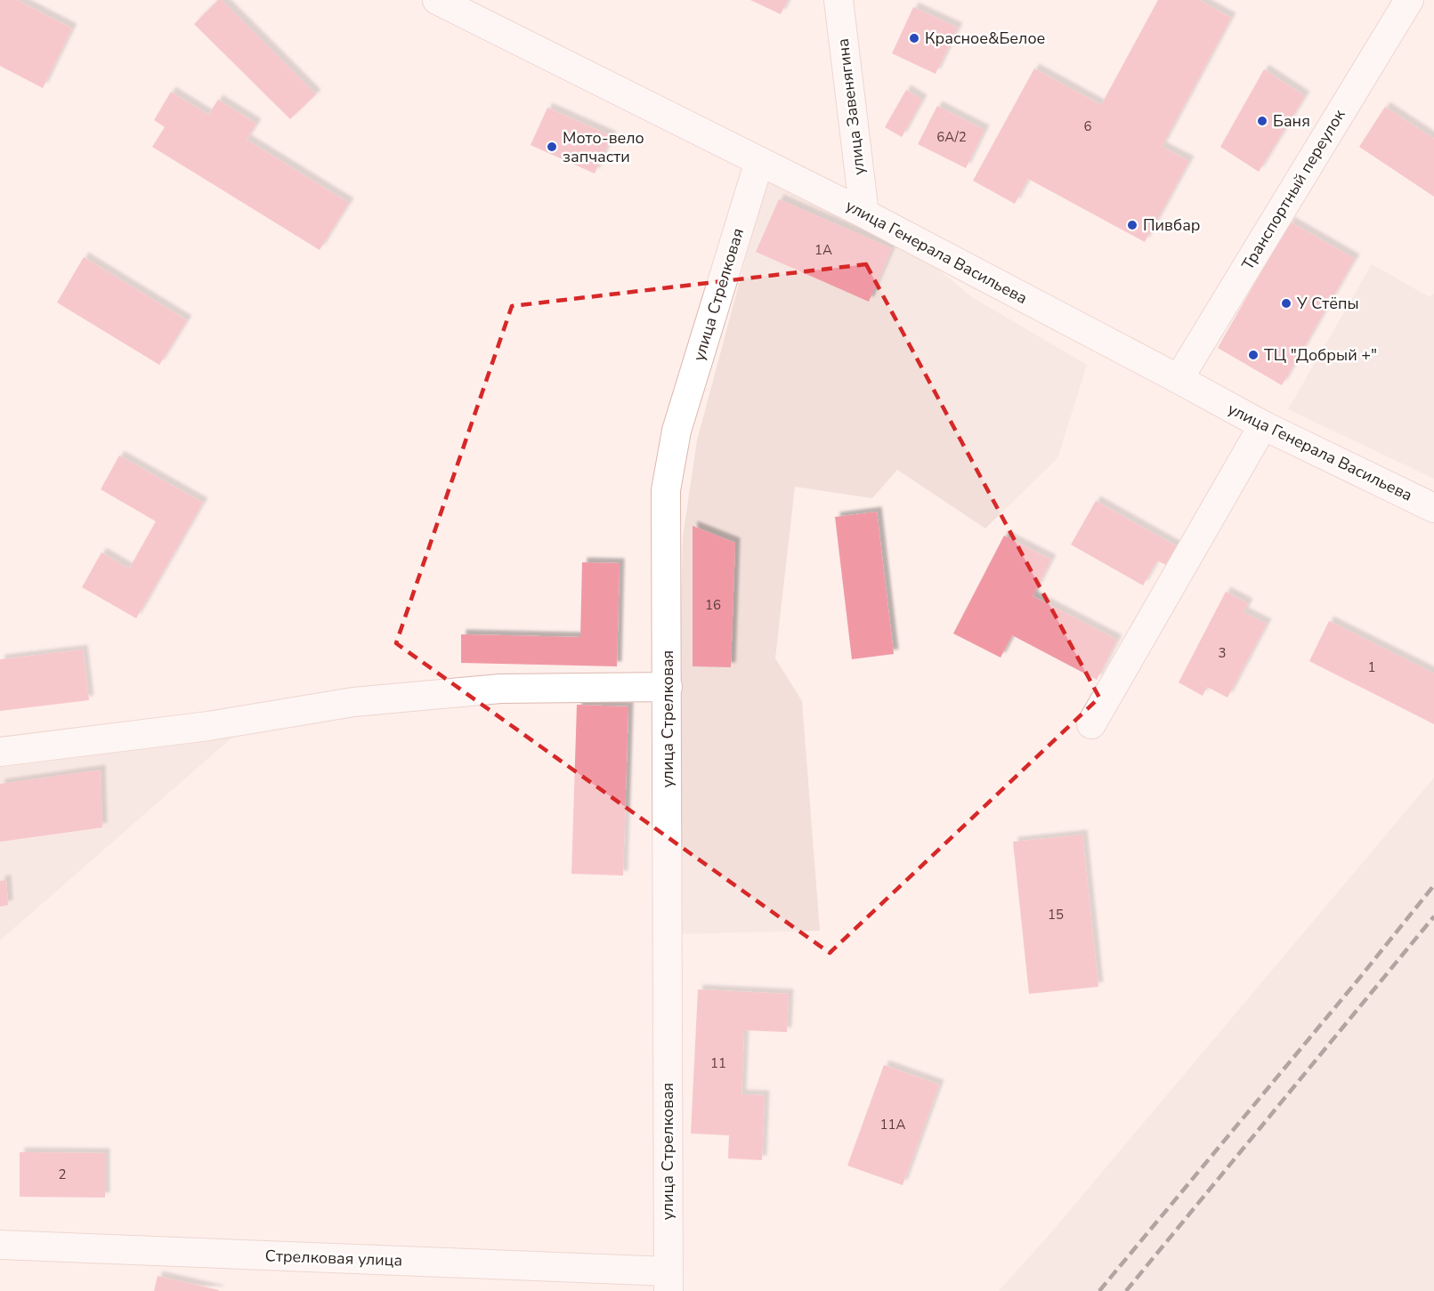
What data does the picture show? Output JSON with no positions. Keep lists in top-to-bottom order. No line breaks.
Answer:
{"streets":{"street":["улица Завенягина","Транспортный переулок","улица Генерала Васильева","улица Стрелковая","Стрелковая улица"]},"crossings":[["улица Завенягина","улица Генерала Васильева"],["Транспортный переулок","улица Генерала Васильева"],["улица Генерала Васильева","улица Стрелковая"],["улица Стрелковая","Стрелковая улица"]],"places":["Красное&Белое","Баня","Мото-вело запчасти","Пивбар","У Стёпы","ТЦ \"Добрый +\""],"house_numbers":["6","6А/2","1А","16","3","1","15","11","11А","2"]}
